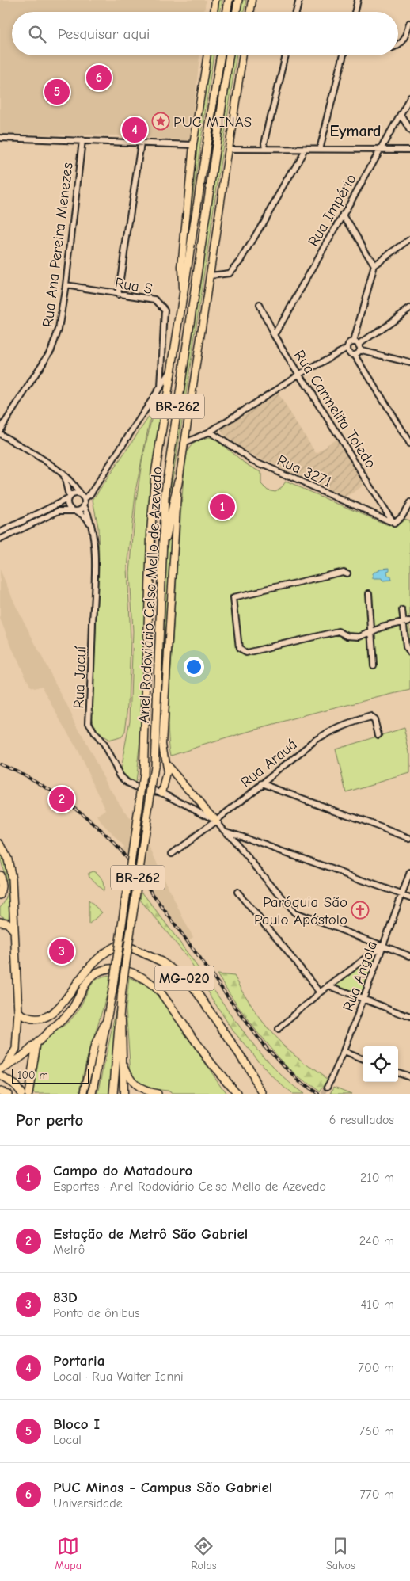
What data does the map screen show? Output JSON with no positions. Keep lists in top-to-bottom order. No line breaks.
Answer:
{"streets":{"highway":["BR-262","Anel Rodoviário Celso Mello de Azevedo","MG-020"],"street":["Rua Império","Rua Ana Pereira Menezes","Rua S","Rua Carmelita Toledo","Rua 3271","Rua Jacuí","Rua Arauá","Rua Angola"]},"crossings":[["Rua Império","Rua Carmelita Toledo"],["Rua Ana Pereira Menezes","Rua S"],["Rua Carmelita Toledo","Rua 3271"],["Anel Rodoviário Celso Mello de Azevedo","Rua Jacuí"],["Rua Jacuí","Rua Arauá"],["Rua Jacuí","Rua Angola"]],"districts":["Eymard"],"places":{"place":["PUC MINAS"],"church":["Paróquia São Paulo Apóstolo"]},"scale_bar":"100 m","page":{"search":"Pesquisar aqui","pins":["6","5","4","1","2","3"],"scale":"100 m","heading":["Por perto","6 resultados"],"list":[{"mark":"1","name":"Campo do Matadouro","note":"Esportes · Anel Rodoviário Celso Mello de Azevedo","value":"210 m"},{"mark":"2","name":"Estação de Metrô São Gabriel","note":"Metrô","value":"240 m"},{"mark":"3","name":"83D","note":"Ponto de ônibus","value":"410 m"},{"mark":"4","name":"Portaria","note":"Local · Rua Walter Ianni","value":"700 m"},{"mark":"5","name":"Bloco I","note":"Local","value":"760 m"},{"mark":"6","name":"PUC Minas - Campus São Gabriel","note":"Universidade","value":"770 m"}],"nav":["Mapa","Rotas","Salvos"]}}
